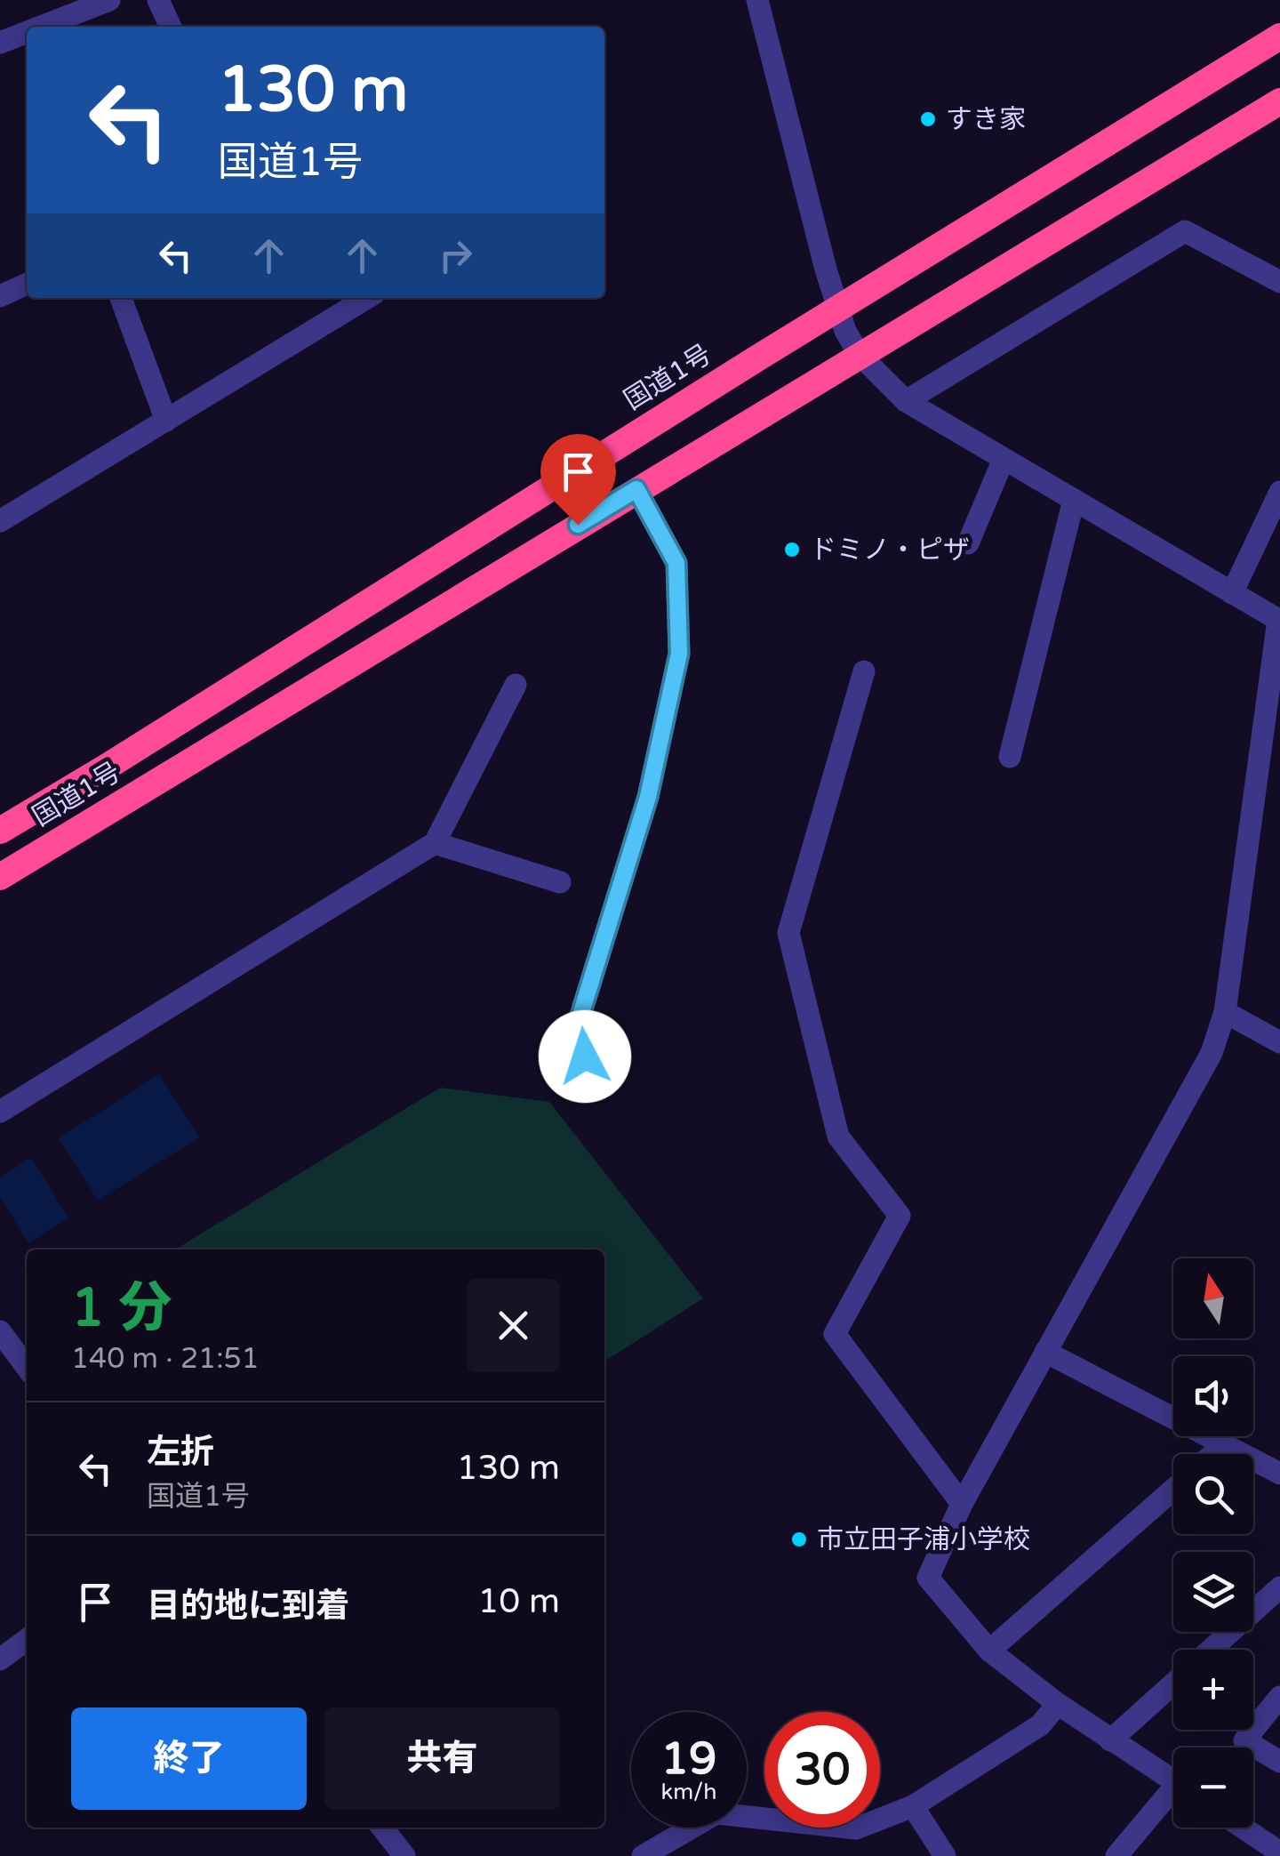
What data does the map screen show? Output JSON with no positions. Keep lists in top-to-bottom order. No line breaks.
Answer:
{"streets":{"highway":["国道1号"]},"places":["すき家","ドミノ・ピザ","市立田子浦小学校"],"north":"top","page":{"turn":["130 m","国道1号"],"heading":["1 分","140 m · 21:51"],"map_buttons":["+","−"],"list":[{"name":"左折","note":"国道1号","value":"130 m"},{"name":"目的地に到着","value":"10 m"}],"buttons":["終了","共有"],"speed":"19 km/h","limit":"30"}}
